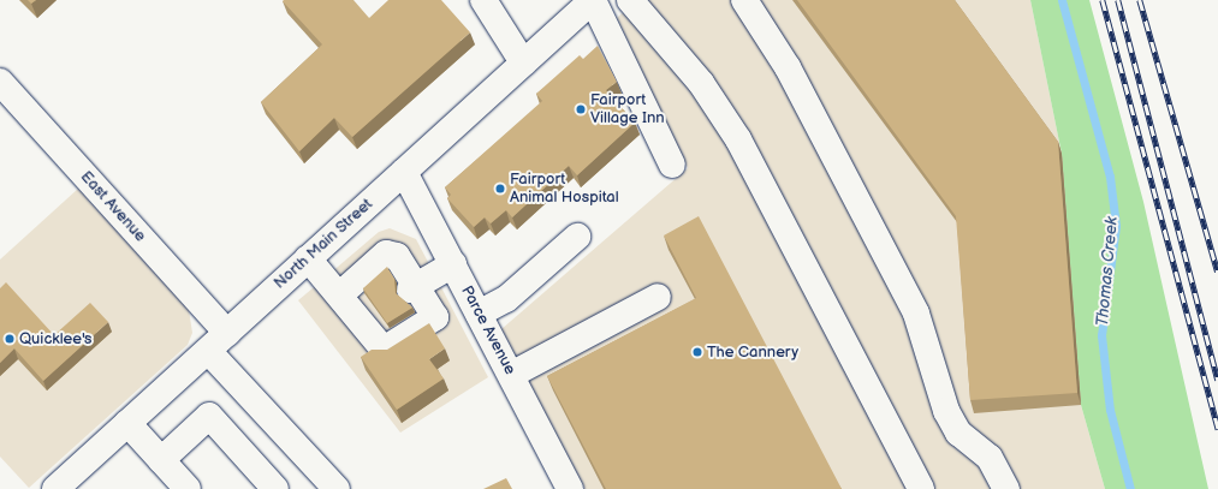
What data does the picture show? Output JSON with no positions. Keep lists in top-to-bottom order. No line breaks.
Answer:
{"streets":{"street":["East Avenue","North Main Street","Parce Avenue"]},"crossings":[["East Avenue","North Main Street"],["North Main Street","Parce Avenue"]],"water":["Thomas Creek"],"places":["Fairport Village Inn","Fairport Animal Hospital","Quicklee's","The Cannery"]}
